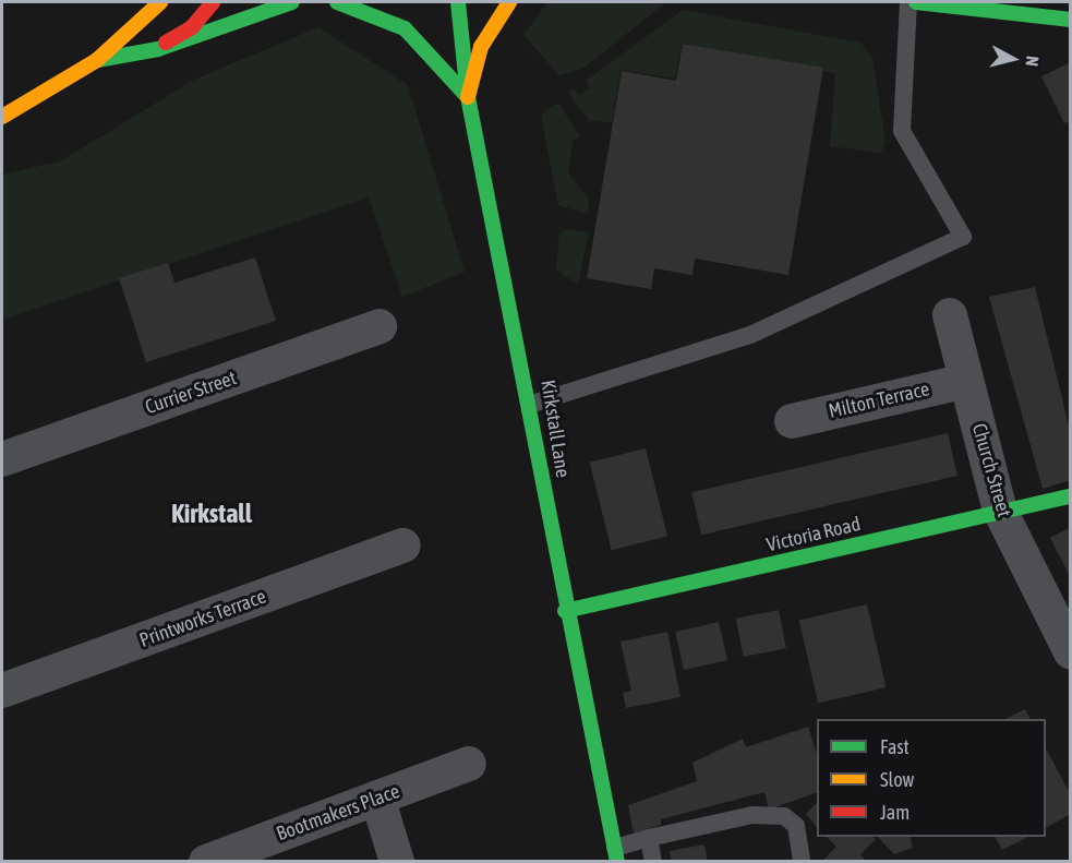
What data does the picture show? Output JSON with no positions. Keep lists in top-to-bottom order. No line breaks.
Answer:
{"streets":{"main road":["Kirkstall Lane","Victoria Road"],"street":["Currier Street","Milton Terrace","Church Street","Printworks Terrace","Bootmakers Place"]},"crossings":[["Milton Terrace","Church Street"],["Kirkstall Lane","Victoria Road"],["Church Street","Victoria Road"]],"districts":["Kirkstall"],"legend":["Fast","Slow","Jam"],"north":"right"}
